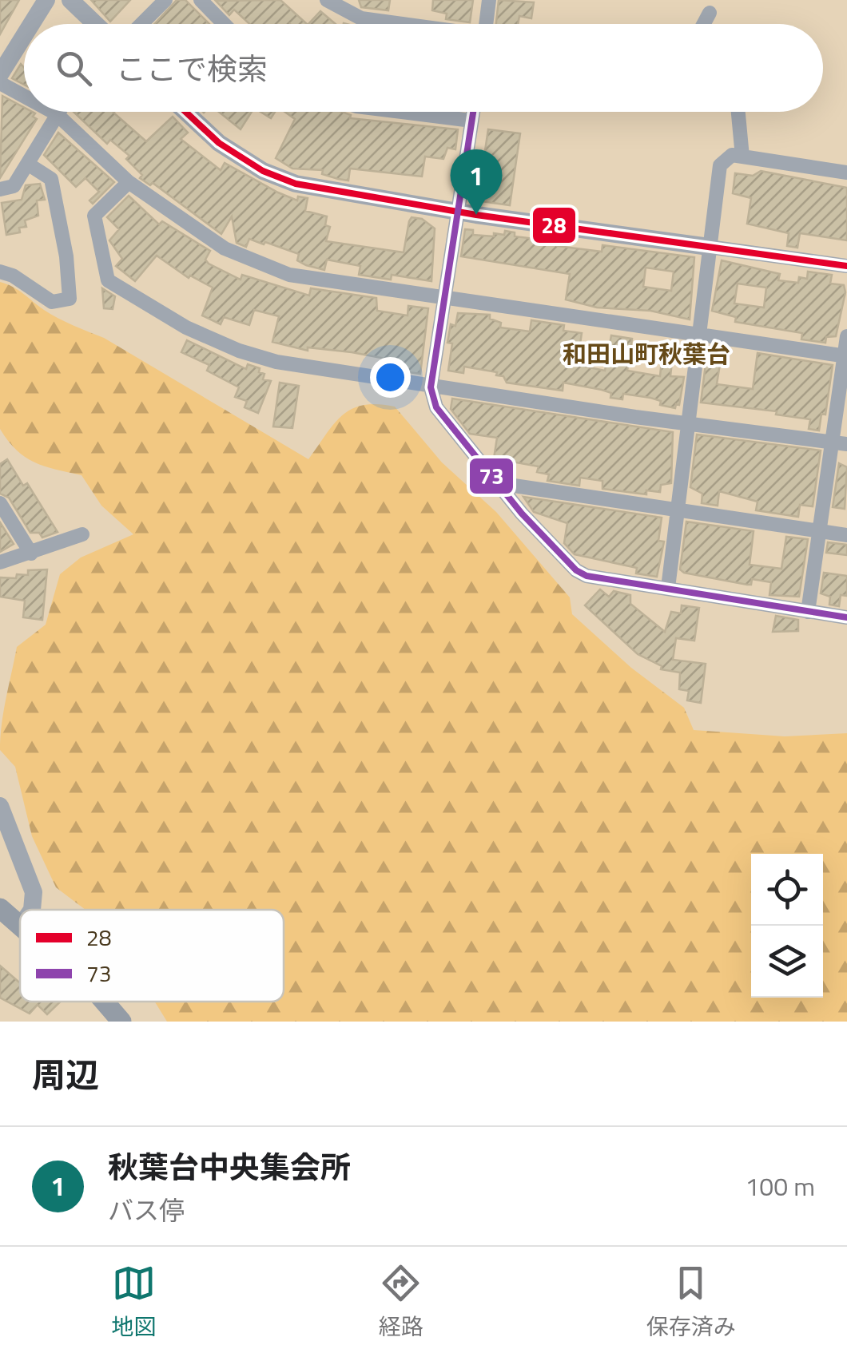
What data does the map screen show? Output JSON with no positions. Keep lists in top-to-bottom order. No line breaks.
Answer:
{"districts":["和田山町秋葉台"],"lines":["transit line 28","transit line 73"],"legend":["28","73"],"page":{"search":"ここで検索","pins":"1","heading":"周辺","list":[{"mark":"1","name":"秋葉台中央集会所","note":"バス停","value":"100 m"}],"nav":["地図","経路","保存済み"]}}
